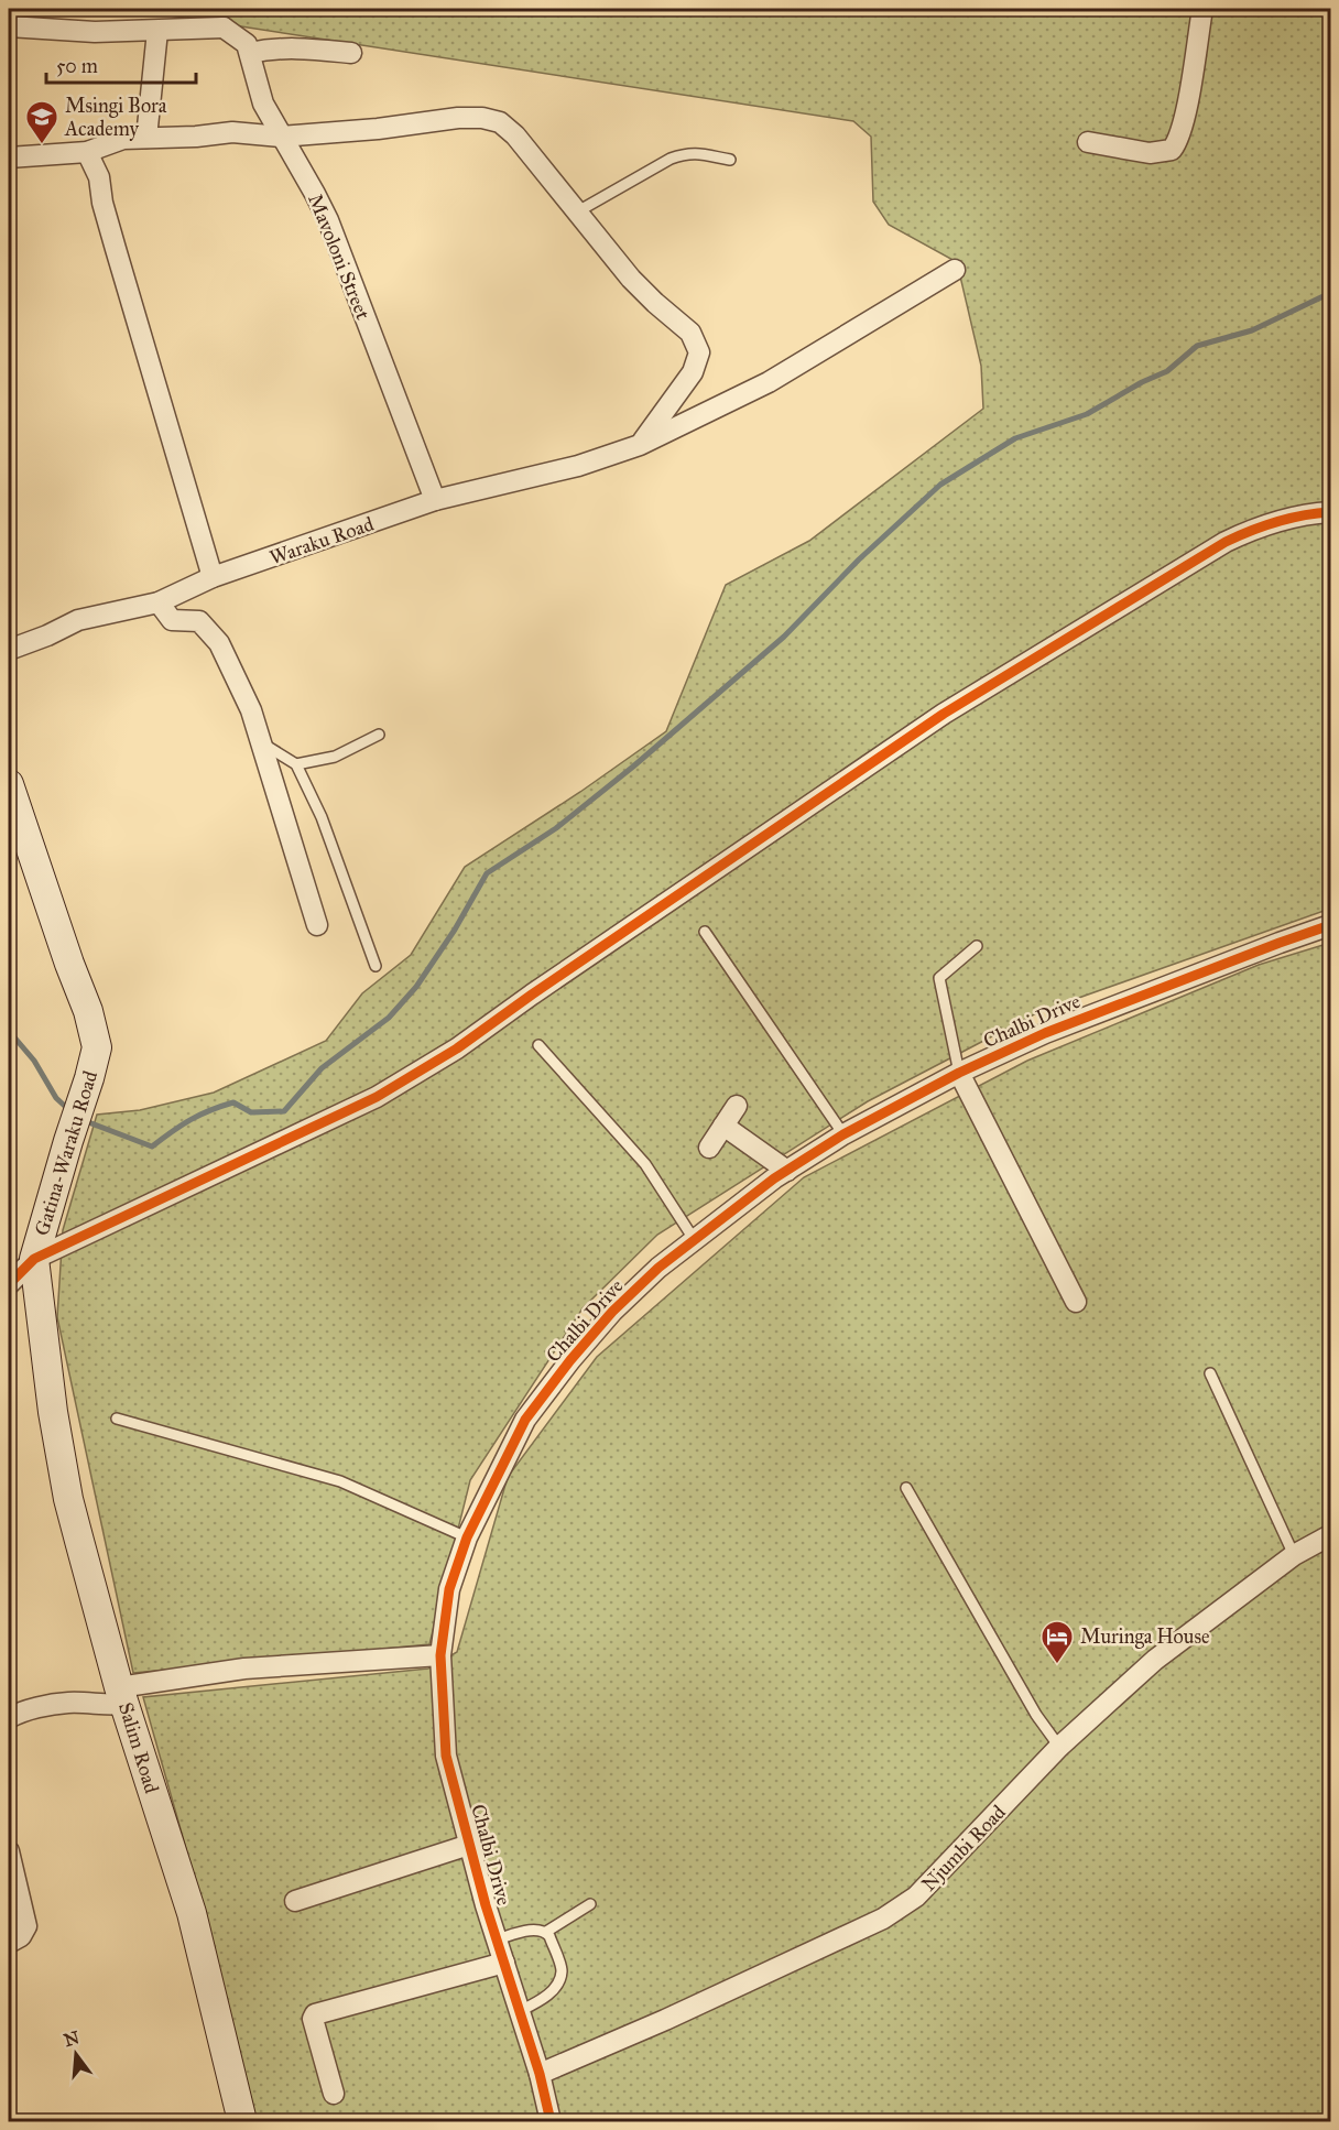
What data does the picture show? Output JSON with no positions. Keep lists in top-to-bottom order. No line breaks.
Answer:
{"streets":{"street":["Mavoloni Street","Waraku Road","Chalbi Drive","Gatina-Waraku Road","Salim Road","Njumbi Road"]},"crossings":[["Mavoloni Street","Waraku Road"],["Chalbi Drive","Salim Road"],["Chalbi Drive","Njumbi Road"],["Gatina-Waraku Road","Salim Road"]],"places":{"school or university":["Msingi Bora Academy"],"hotel":["Muringa House"]},"scale_bar":"50 m","north":"top"}
